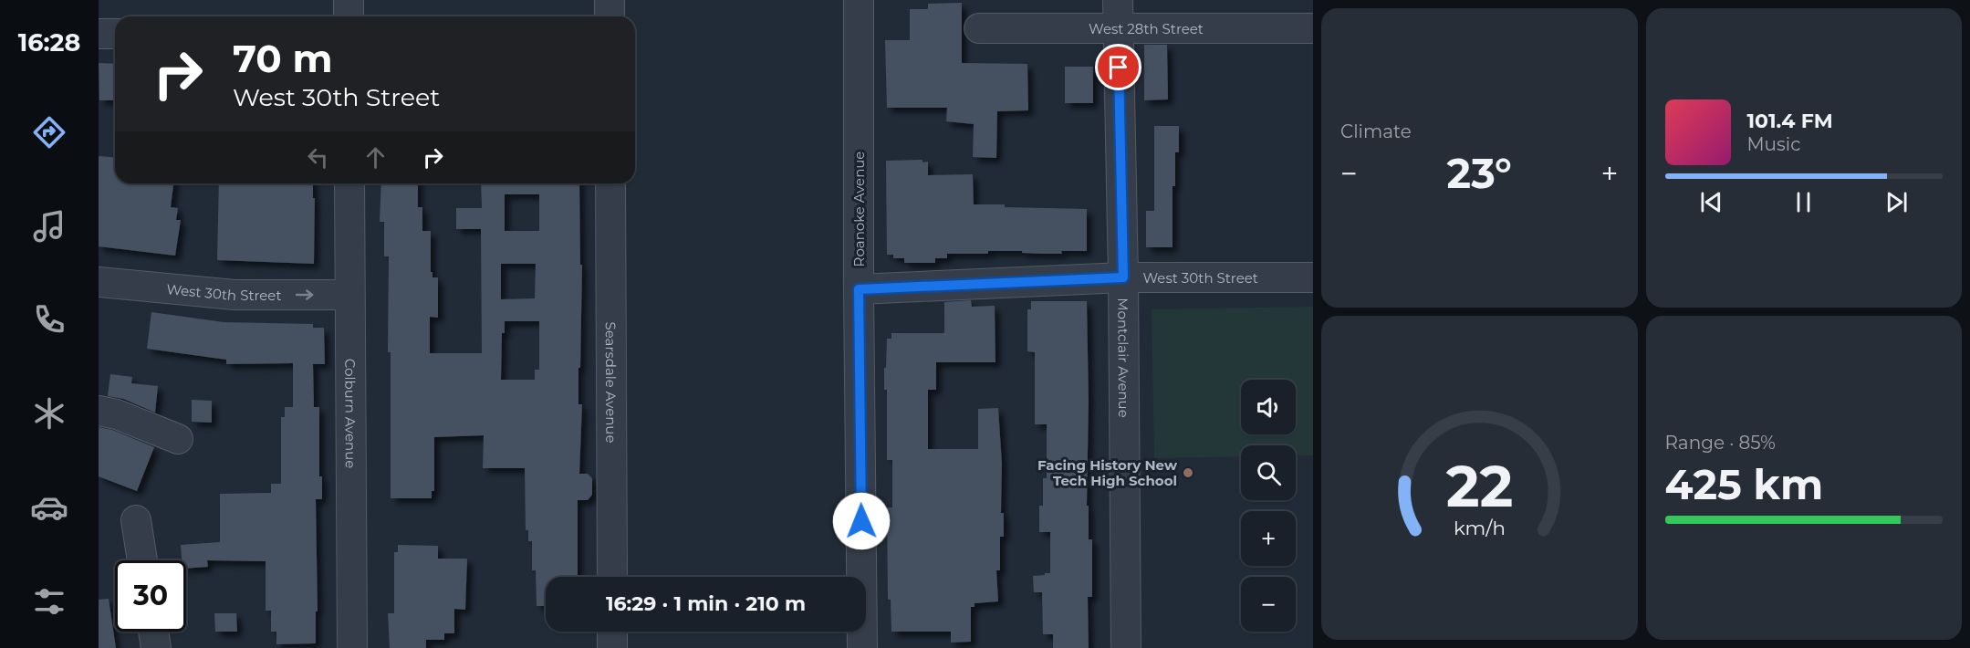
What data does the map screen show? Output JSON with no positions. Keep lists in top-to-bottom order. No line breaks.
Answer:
{"streets":{"street":["West 28th Street","Roanoke Avenue","West 30th Street","Montclair Avenue","Searsdale Avenue","Colburn Avenue"]},"crossings":[["West 28th Street","Montclair Avenue"],["Roanoke Avenue","West 30th Street"],["West 30th Street","Montclair Avenue"],["West 30th Street","Colburn Avenue"]],"places":["Facing History New Tech High School"],"page":{"tabs":"16:28","tile":["Climate",["Range · 85%","425 km"]],"turn":["70 m","West 30th Street"],"song":["101.4 FM","Music"],"heat":["−","23°","+"],"map_buttons":["+","−"],"limit":"30","trip":"16:29 · 1 min · 210 m","gauge":["22","km/h"]}}
